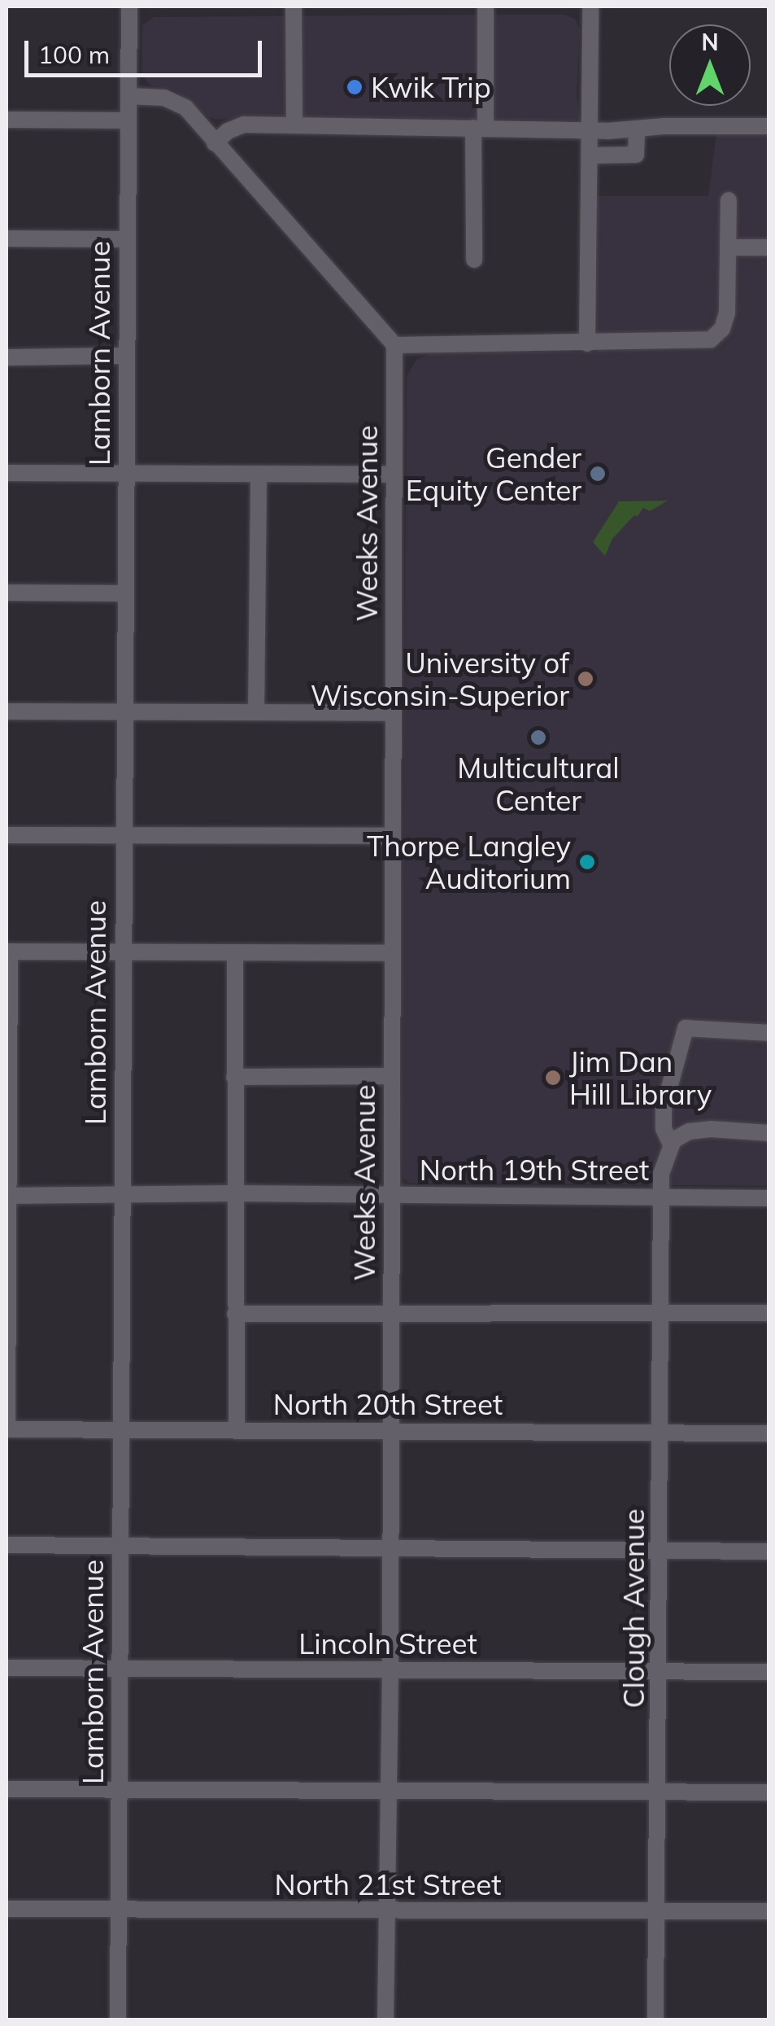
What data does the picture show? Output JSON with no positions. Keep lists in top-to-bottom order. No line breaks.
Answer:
{"streets":{"street":["Lamborn Avenue","Weeks Avenue","North 19th Street","North 20th Street","Clough Avenue","Lincoln Street","North 21st Street"]},"crossings":[["Lamborn Avenue","North 19th Street"],["Lamborn Avenue","North 20th Street"],["Lamborn Avenue","Lincoln Street"],["Lamborn Avenue","North 21st Street"],["Weeks Avenue","North 19th Street"],["Weeks Avenue","North 20th Street"],["Weeks Avenue","Lincoln Street"],["Weeks Avenue","North 21st Street"],["North 19th Street","Clough Avenue"],["North 20th Street","Clough Avenue"],["Clough Avenue","Lincoln Street"],["Clough Avenue","North 21st Street"]],"places":["Kwik Trip","Gender Equity Center","University of Wisconsin-Superior","Multicultural Center","Thorpe Langley Auditorium","Jim Dan Hill Library"],"scale_bar":"100 m","north":"top"}
